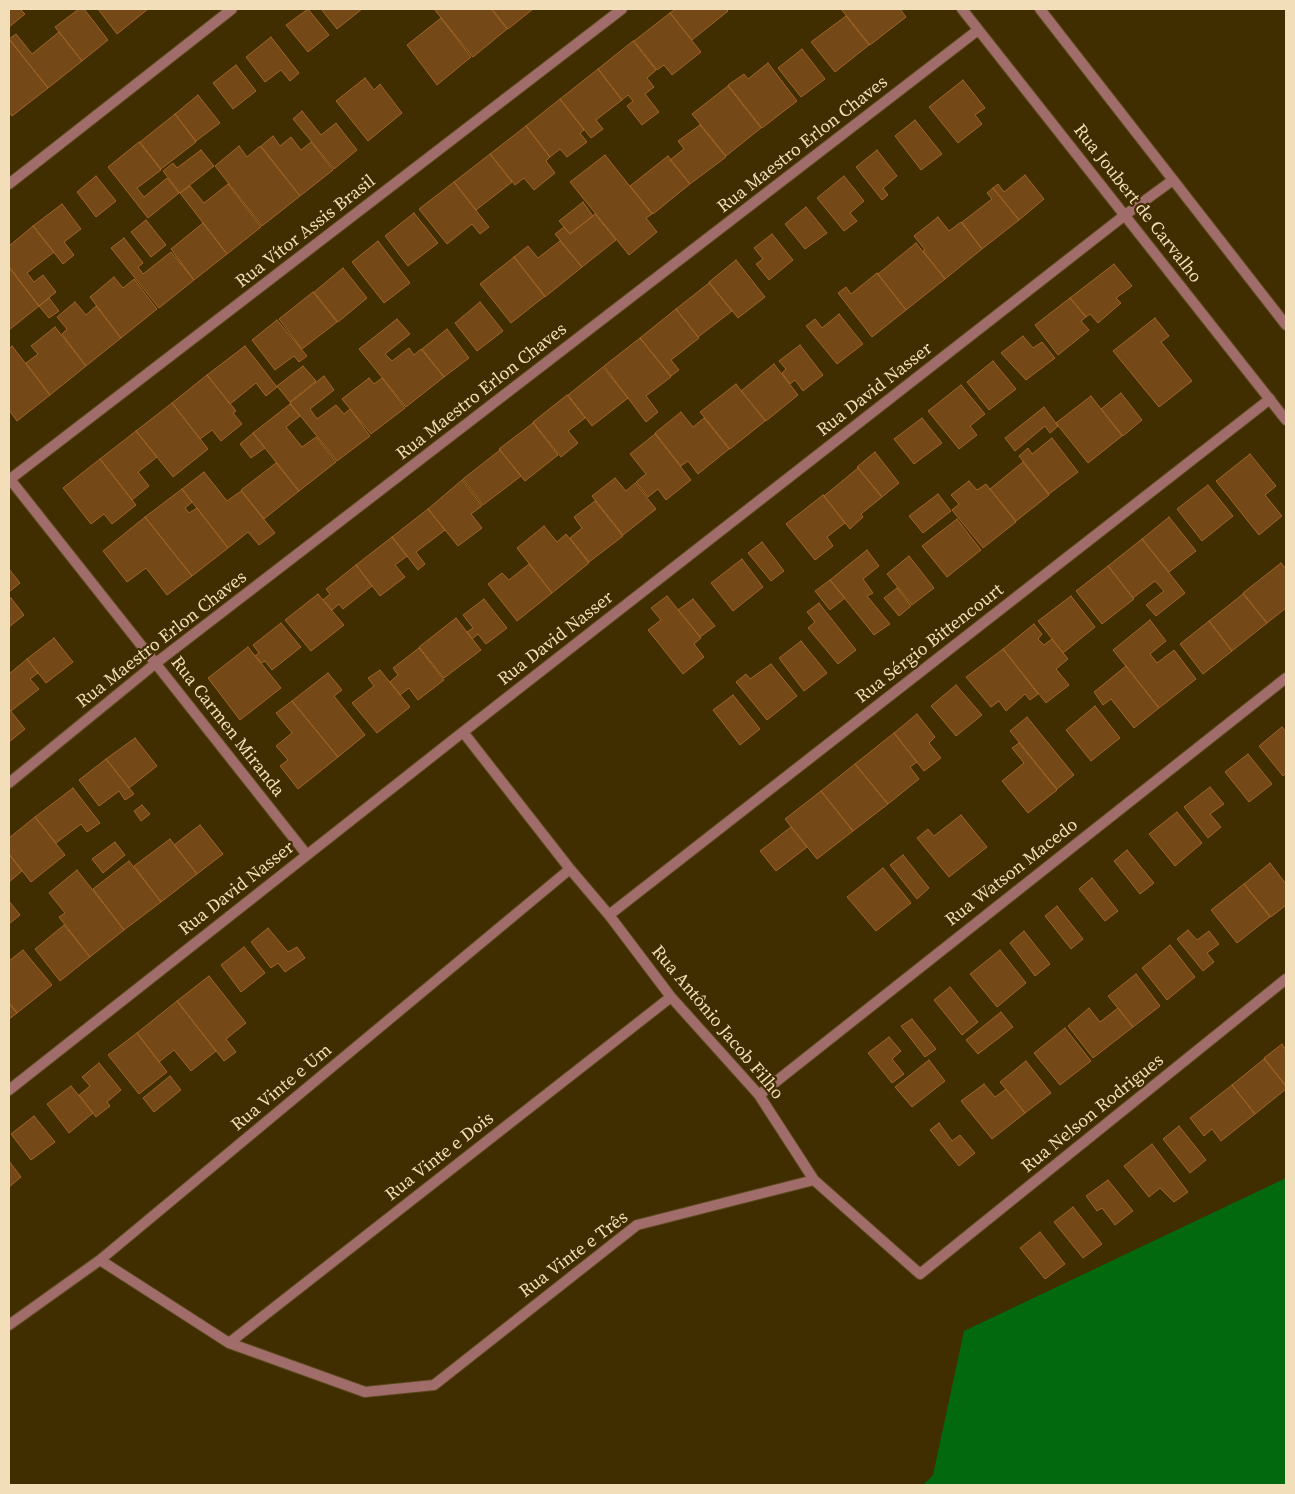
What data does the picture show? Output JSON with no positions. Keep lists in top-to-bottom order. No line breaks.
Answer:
{"streets":{"street":["Rua Maestro Erlon Chaves","Rua Joubert de Carvalho","Rua Vítor Assis Brasil","Rua David Nasser","Rua Sérgio Bittencourt","Rua Carmen Miranda","Rua Watson Macedo","Rua Antônio Jacob Filho","Rua Vinte e Um","Rua Nelson Rodrigues","Rua Vinte e Dois","Rua Vinte e Três"]},"crossings":[["Rua Maestro Erlon Chaves","Rua Joubert de Carvalho"],["Rua Maestro Erlon Chaves","Rua Carmen Miranda"],["Rua Joubert de Carvalho","Rua David Nasser"],["Rua Joubert de Carvalho","Rua Sérgio Bittencourt"],["Rua Vítor Assis Brasil","Rua Carmen Miranda"],["Rua David Nasser","Rua Carmen Miranda"],["Rua David Nasser","Rua Antônio Jacob Filho"],["Rua Sérgio Bittencourt","Rua Antônio Jacob Filho"],["Rua Watson Macedo","Rua Antônio Jacob Filho"],["Rua Antônio Jacob Filho","Rua Vinte e Um"],["Rua Antônio Jacob Filho","Rua Nelson Rodrigues"],["Rua Antônio Jacob Filho","Rua Vinte e Dois"],["Rua Antônio Jacob Filho","Rua Vinte e Três"],["Rua Vinte e Dois","Rua Vinte e Três"]]}
